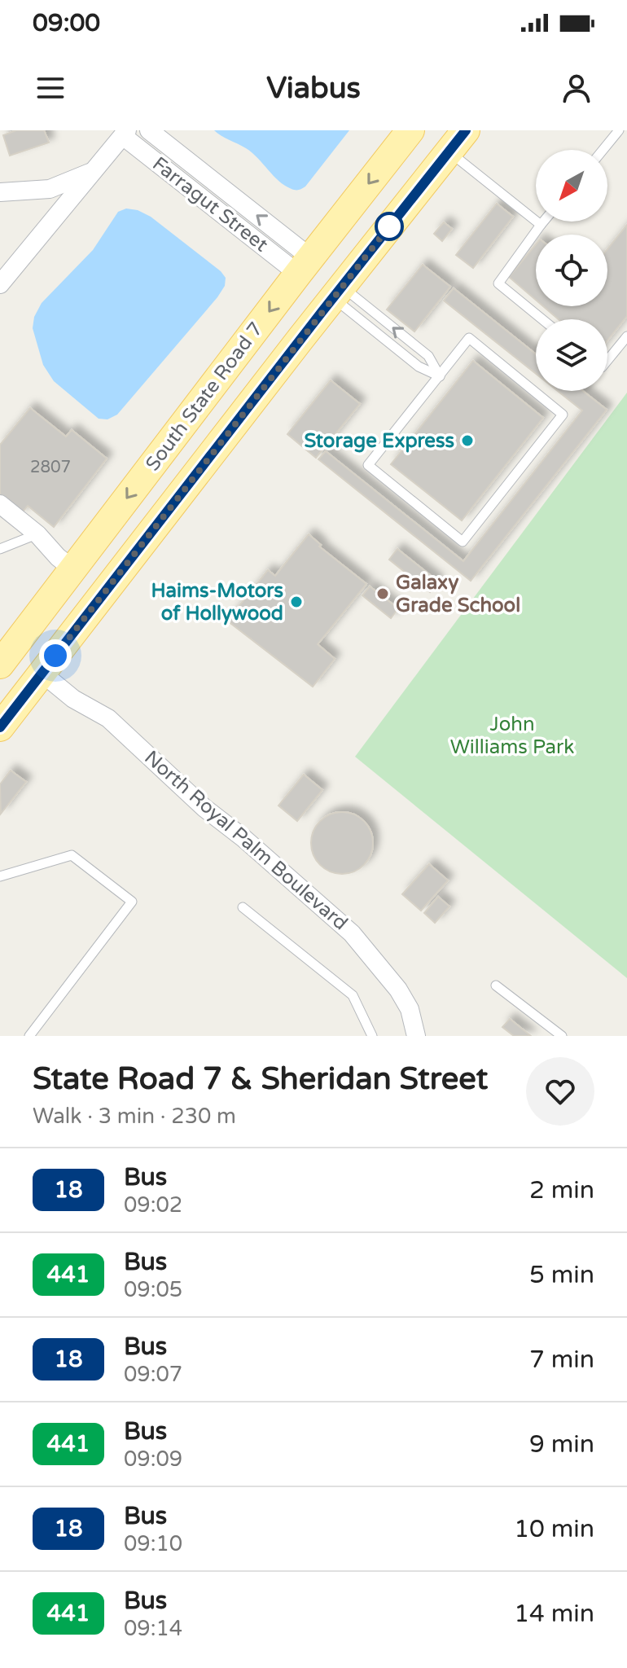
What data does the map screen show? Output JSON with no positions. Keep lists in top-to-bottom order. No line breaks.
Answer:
{"streets":{"main road":["South State Road 7"],"street":["Farragut Street","North Royal Palm Boulevard"]},"crossings":[["Farragut Street","South State Road 7"],["South State Road 7","North Royal Palm Boulevard"]],"parks":["John Williams Park"],"places":["Storage Express","Galaxy Grade School","Haims-Motors of Hollywood"],"lines":["bus line 18"],"house_numbers":["2807"],"north":"bottom left","page":{"status":"09:00","header":"Viabus","heading":["State Road 7 & Sheridan Street","Walk · 3 min · 230 m"],"list":[{"mark":"18","name":"Bus","note":"09:02","value":"2 min"},{"mark":"441","name":"Bus","note":"09:05","value":"5 min"},{"mark":"18","name":"Bus","note":"09:07","value":"7 min"},{"mark":"441","name":"Bus","note":"09:09","value":"9 min"},{"mark":"18","name":"Bus","note":"09:10","value":"10 min"},{"mark":"441","name":"Bus","note":"09:14","value":"14 min"}]}}
